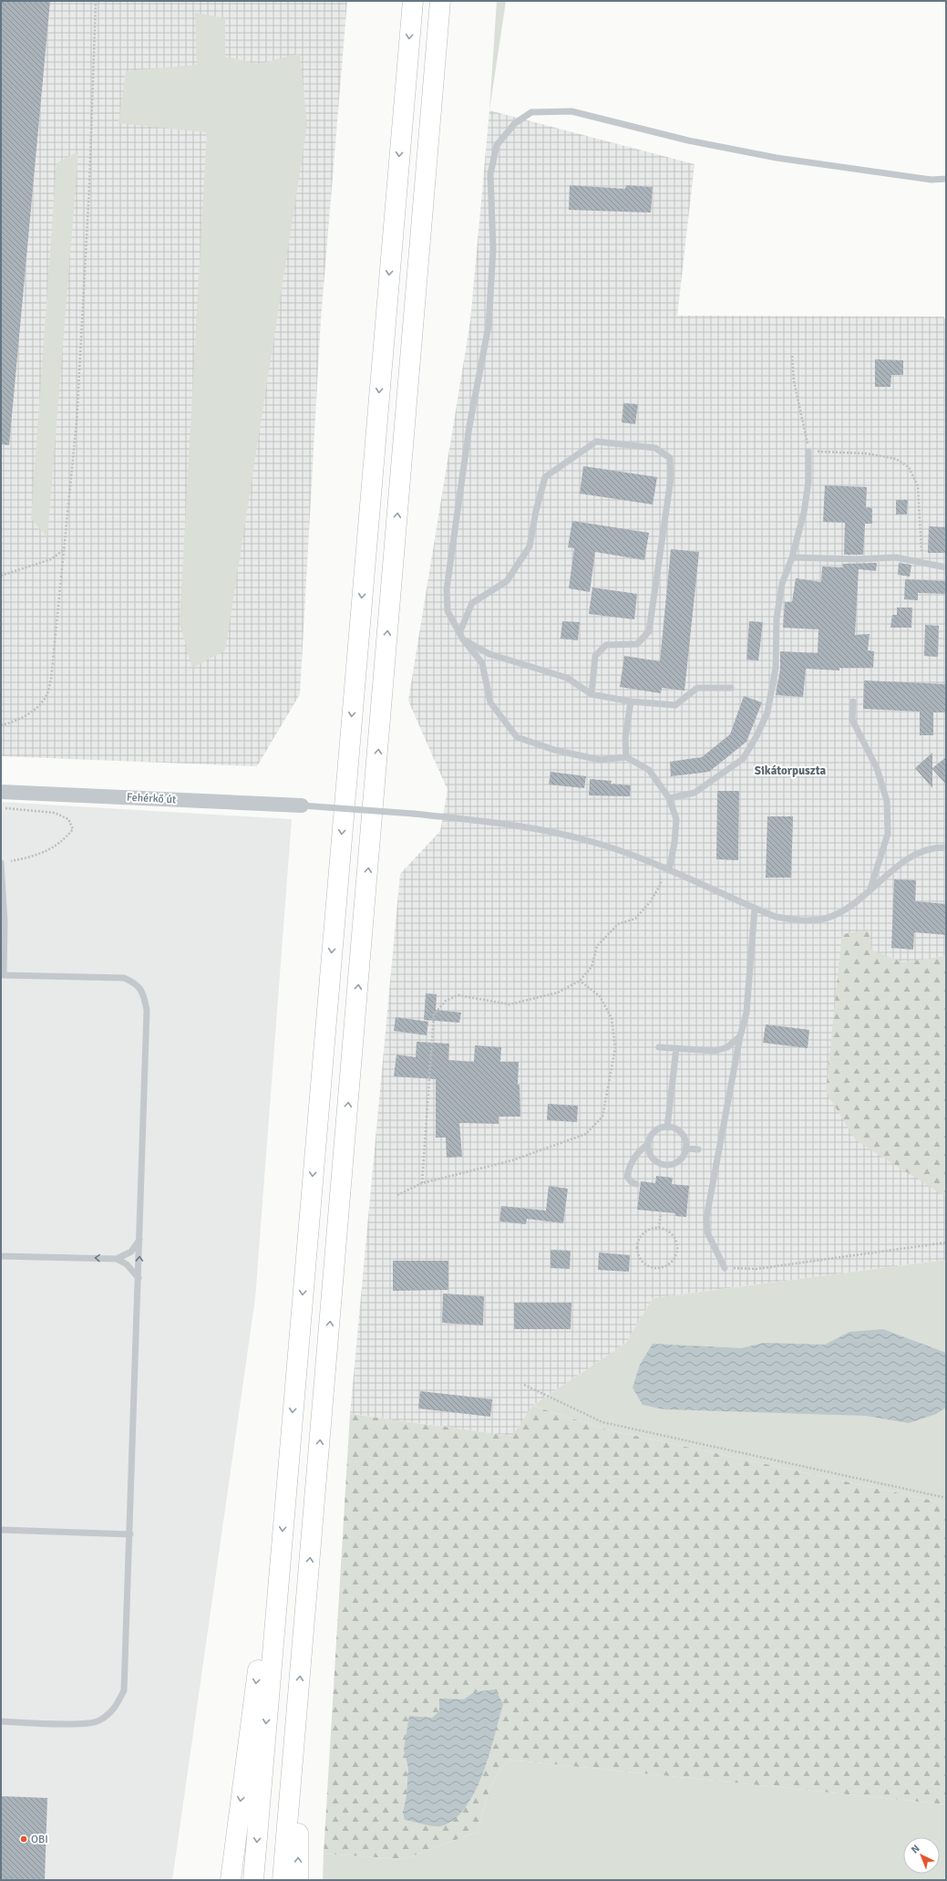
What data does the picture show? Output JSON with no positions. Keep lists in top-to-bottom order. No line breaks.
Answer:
{"streets":{"street":["Fehérkő út"]},"districts":["Sikátorpuszta"],"places":["OBI"],"north":"top left"}
